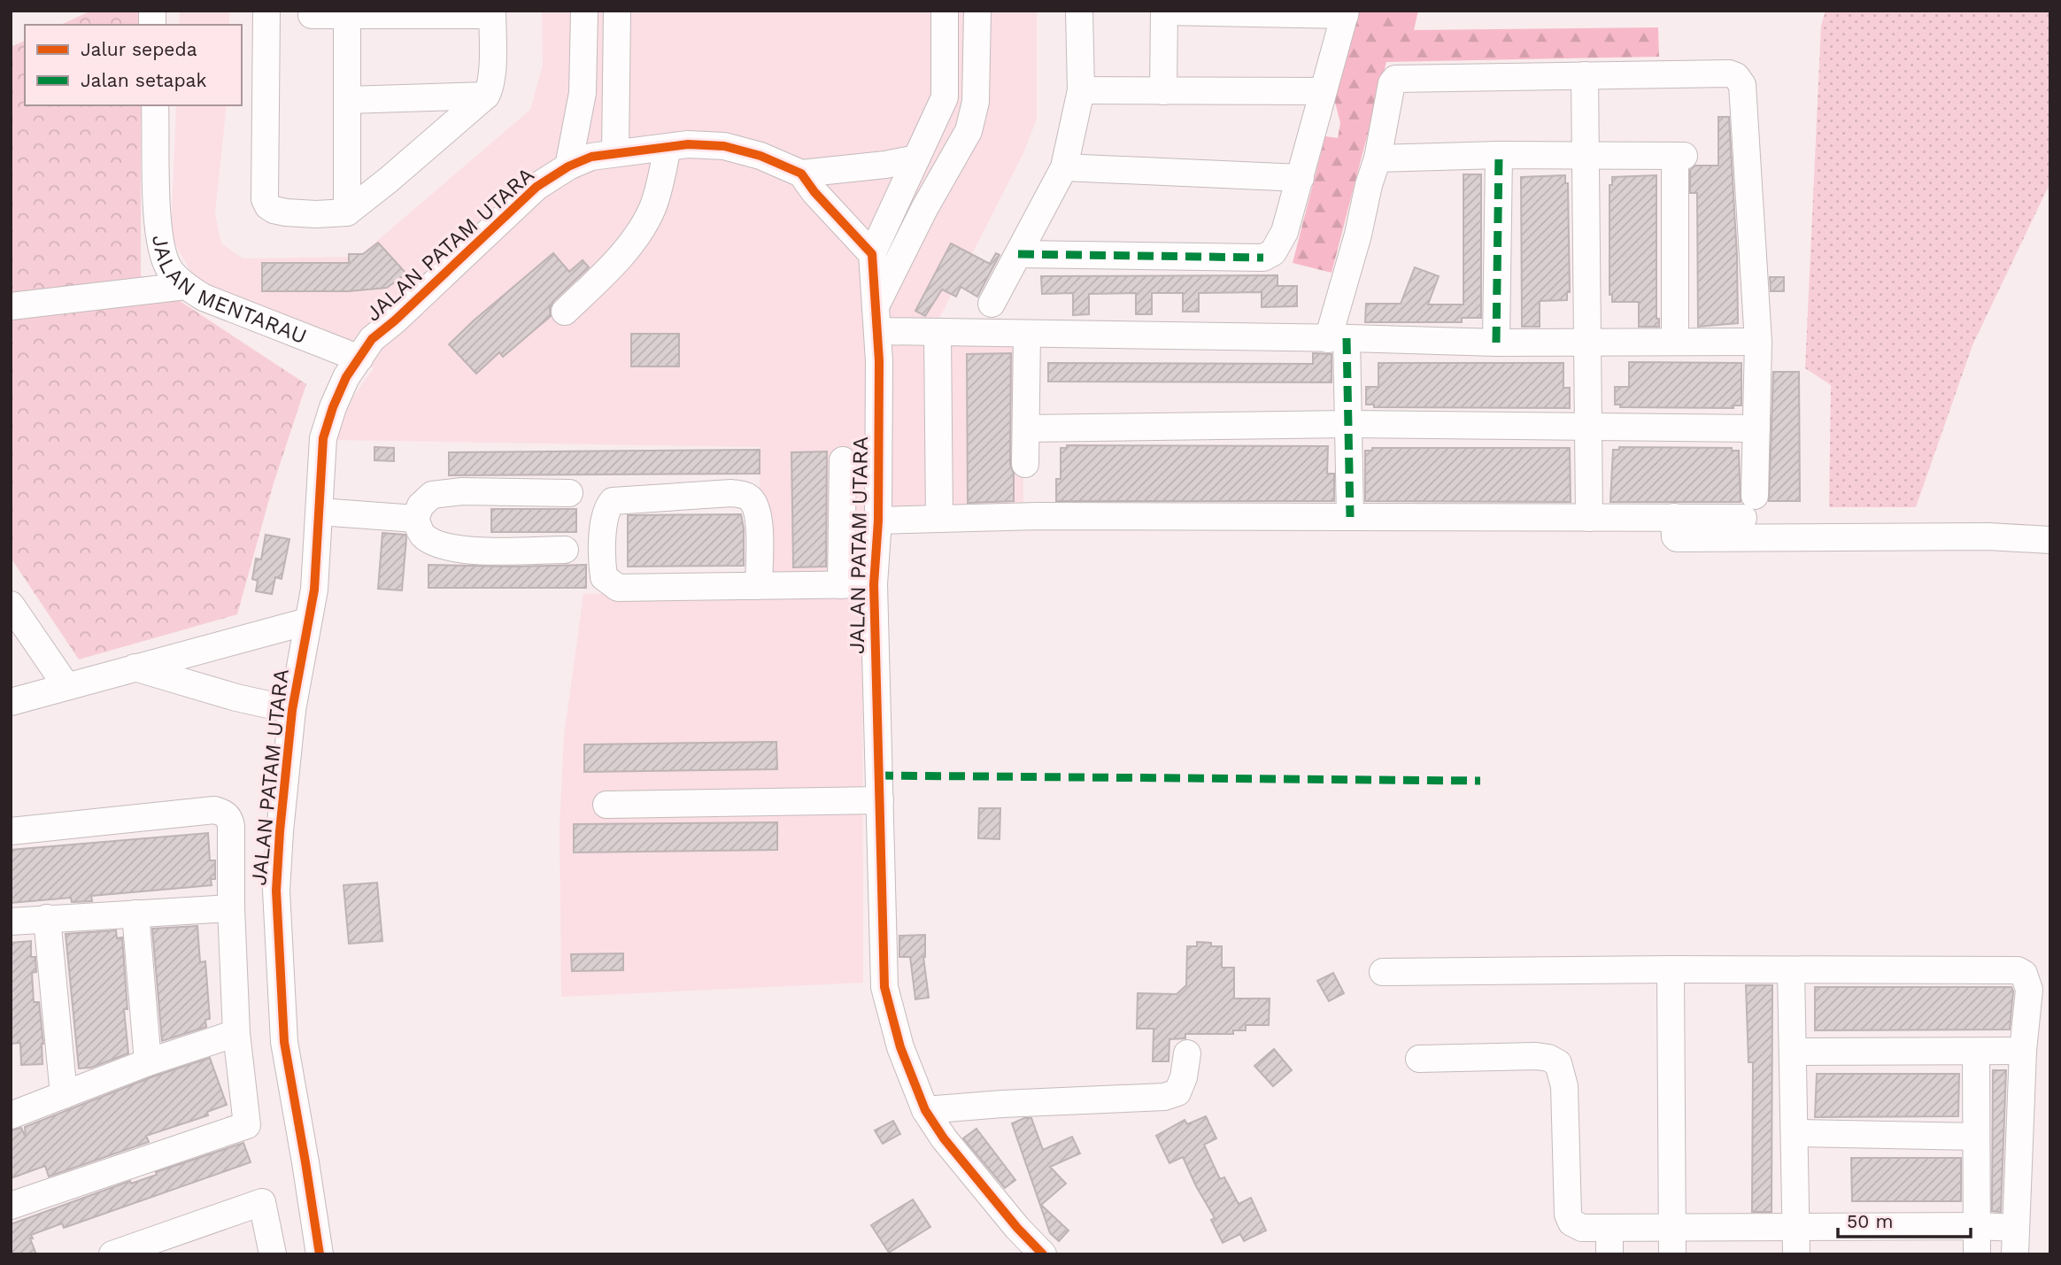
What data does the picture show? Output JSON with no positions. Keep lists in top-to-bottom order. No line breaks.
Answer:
{"streets":{"street":["JALAN PATAM UTARA","JALAN MENTARAU"]},"crossings":[["JALAN PATAM UTARA","JALAN MENTARAU"]],"legend":["Jalur sepeda","Jalan setapak"],"scale_bar":"50 m"}
